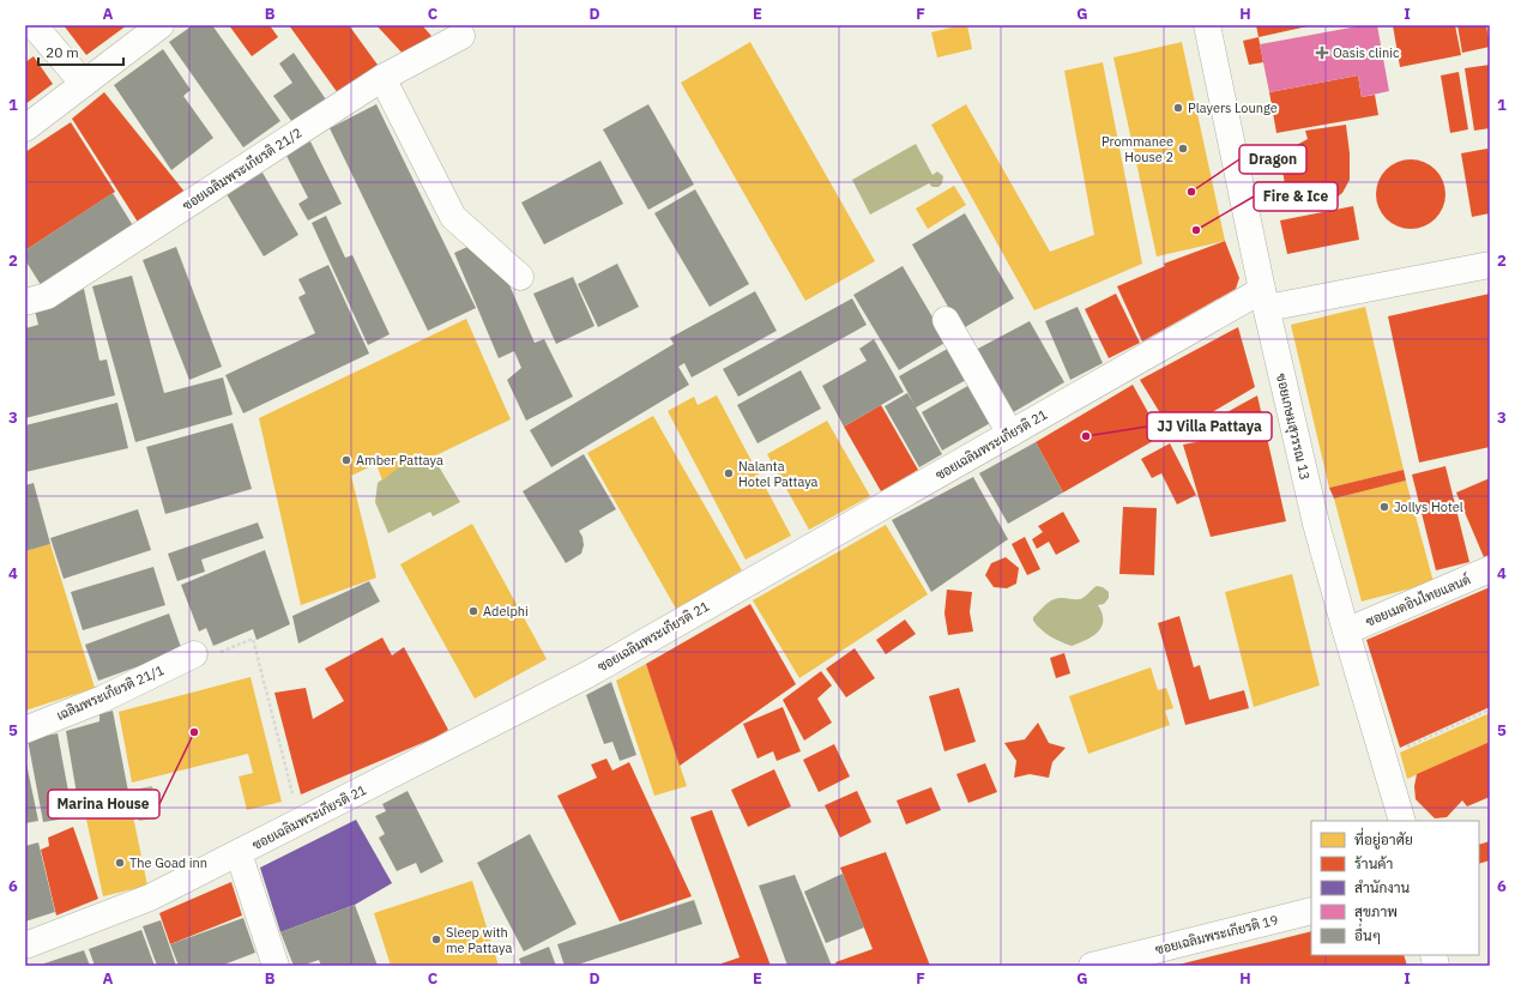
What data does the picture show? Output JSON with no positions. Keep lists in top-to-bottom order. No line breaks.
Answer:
{"streets":{"street":["ซอยเฉลิมพระเกียรติ 21/2","ซอยเกษมสุวรรณ 13","ซอยเฉลิมพระเกียรติ 21","ซอยเมดอินไทยแลนด์","เฉลิมพระเกียรติ 21/1","ซอยเฉลิมพระเกียรติ 19"]},"crossings":[["ซอยเกษมสุวรรณ 13","ซอยเฉลิมพระเกียรติ 21"],["ซอยเกษมสุวรรณ 13","ซอยเมดอินไทยแลนด์"]],"places":{"health":["Oasis clinic"],"other":["Players Lounge","Prommanee House 2","Dragon","Fire & Ice","JJ Villa Pattaya","Amber Pattaya","Nalanta Hotel Pattaya","Jollys Hotel","Adelphi","Marina House","The Goad inn","Sleep with me Pattaya"]},"legend":["ที่อยู่อาศัย","ร้านค้า","สำนักงาน","สุขภาพ","อื่นๆ"],"scale_bar":"20 m","grid":{"columns":["A","B","C","D","E","F","G","H","I"],"rows":["1","2","3","4","5","6"]}}
